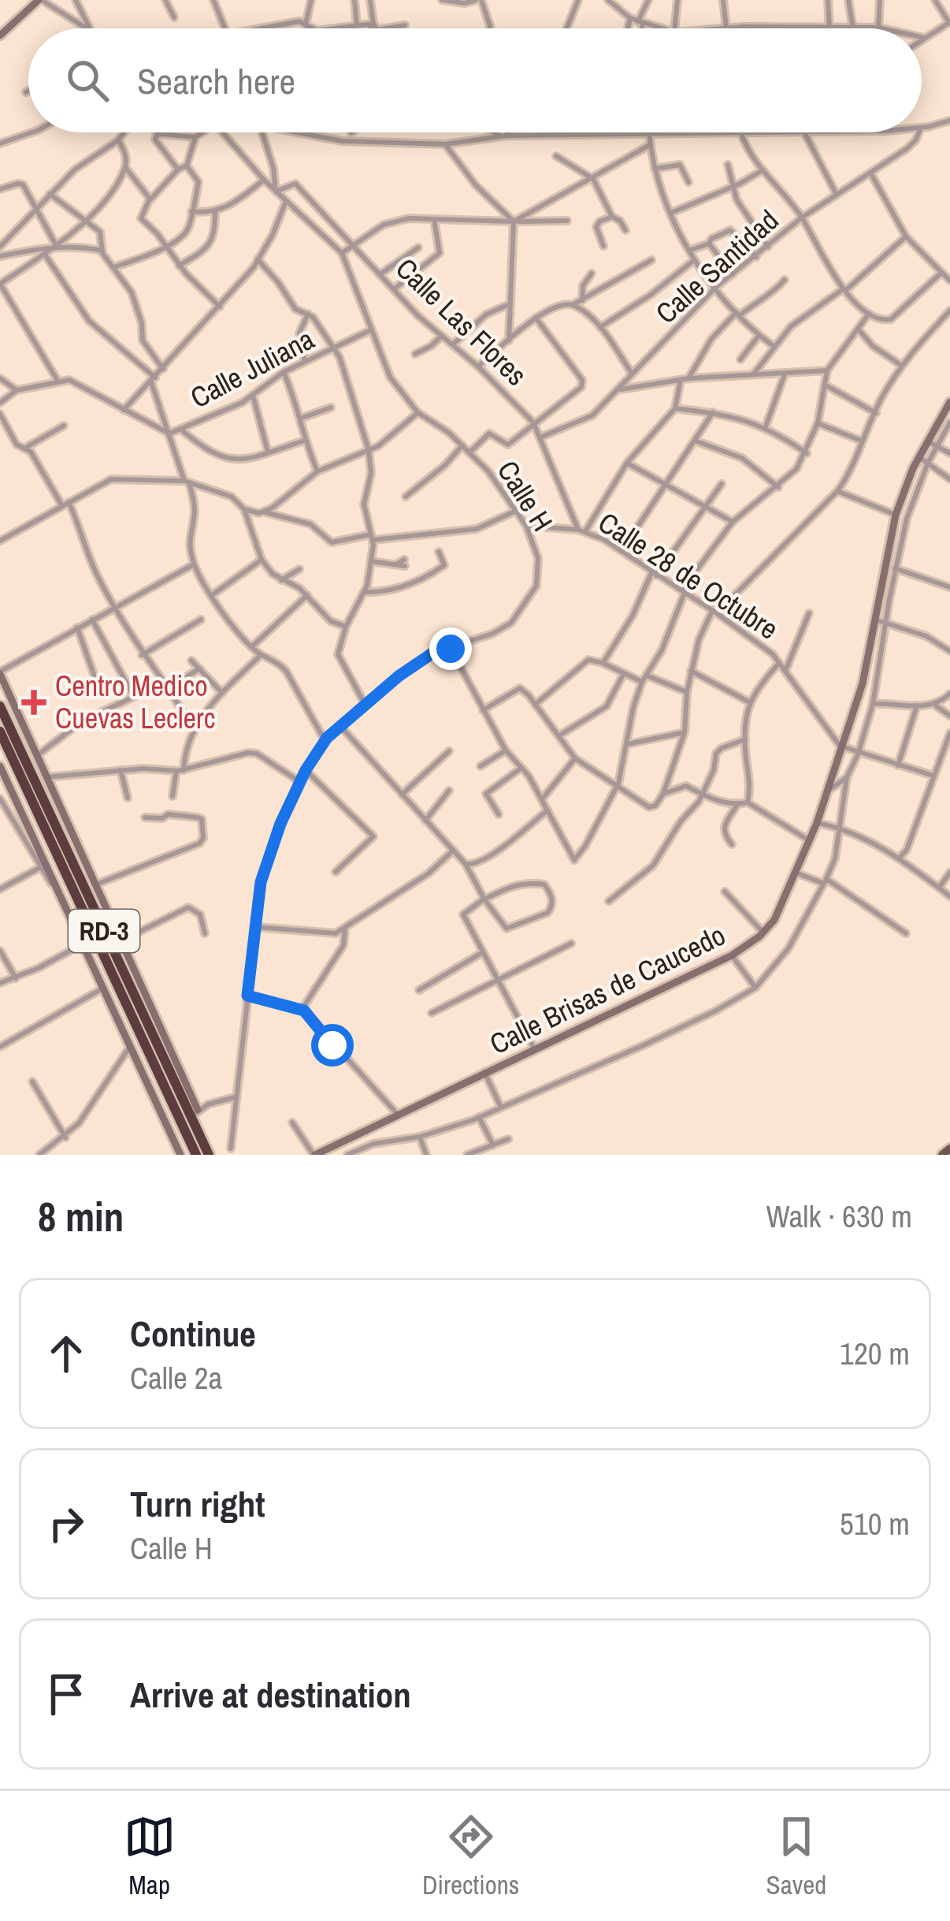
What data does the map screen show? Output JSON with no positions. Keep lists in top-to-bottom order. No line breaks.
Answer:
{"streets":{"highway":["RD-3"],"street":["Calle Santidad","Calle Las Flores","Calle Juliana","Calle H","Calle 28 de Octubre","Calle Brisas de Caucedo"]},"crossings":[["Calle Santidad","Calle Las Flores"],["Calle Las Flores","Calle H"],["Calle Las Flores","Calle 28 de Octubre"],["Calle Juliana","Calle H"],["Calle H","Calle 28 de Octubre"],["Calle 28 de Octubre","Calle Brisas de Caucedo"]],"places":{"health":["Centro Medico Cuevas Leclerc"]},"page":{"search":"Search here","heading":["8 min","Walk · 630 m"],"list":[["Continue","Calle 2a","120 m"],["Turn right","Calle H","510 m"],"Arrive at destination"],"nav":["Map","Directions","Saved"]}}
